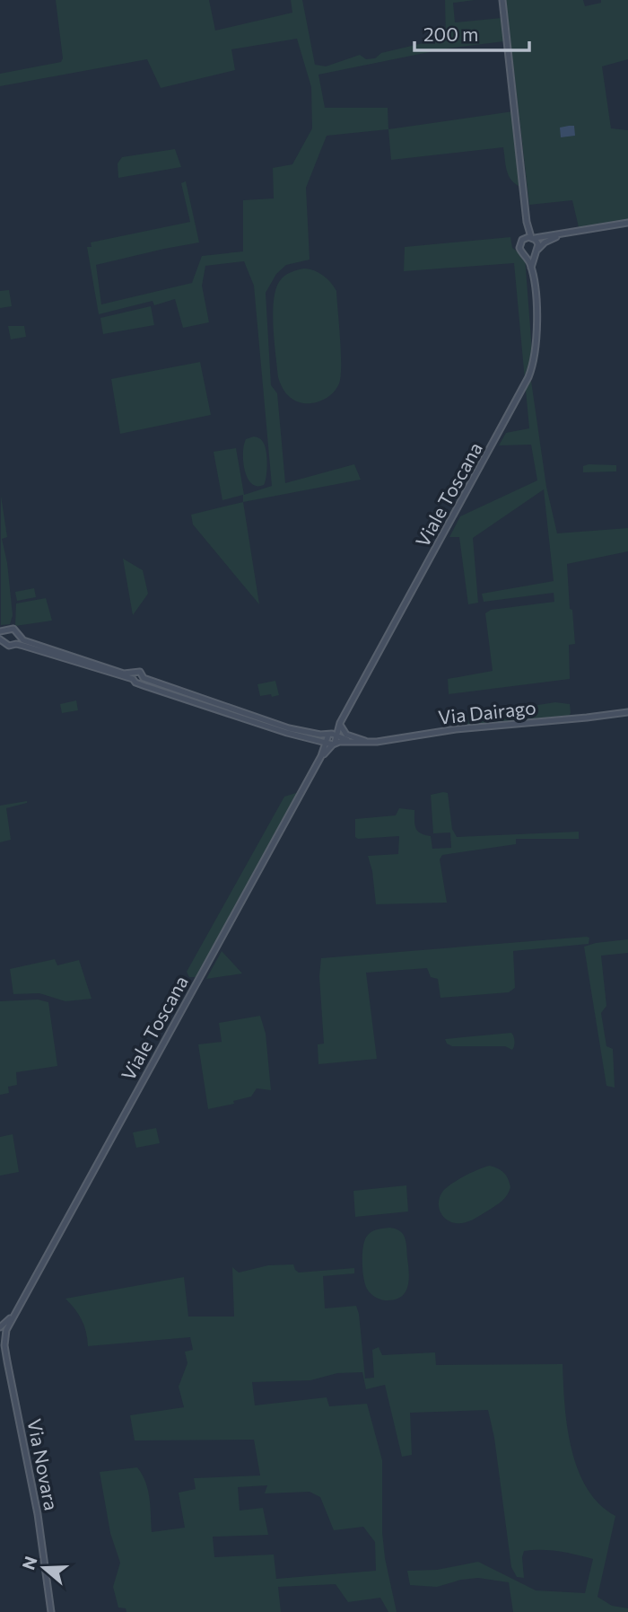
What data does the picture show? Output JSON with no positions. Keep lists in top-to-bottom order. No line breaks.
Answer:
{"streets":{"street":["Viale Toscana","Via Dairago","Via Novara"]},"crossings":[["Viale Toscana","Via Novara"]],"scale_bar":"200 m","north":"left"}
